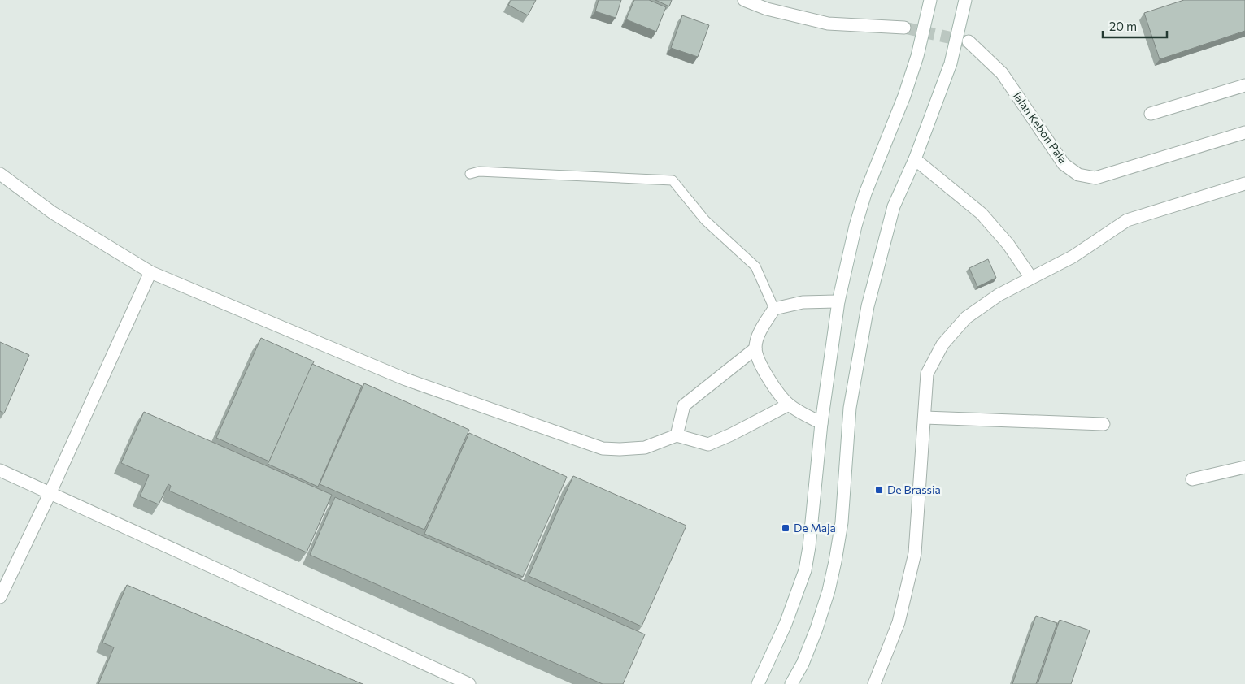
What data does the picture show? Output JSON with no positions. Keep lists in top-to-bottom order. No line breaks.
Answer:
{"streets":{"street":["Jalan Kebon Pala"]},"places":{"transit":["De Brassia","De Maja"]},"scale_bar":"20 m"}
